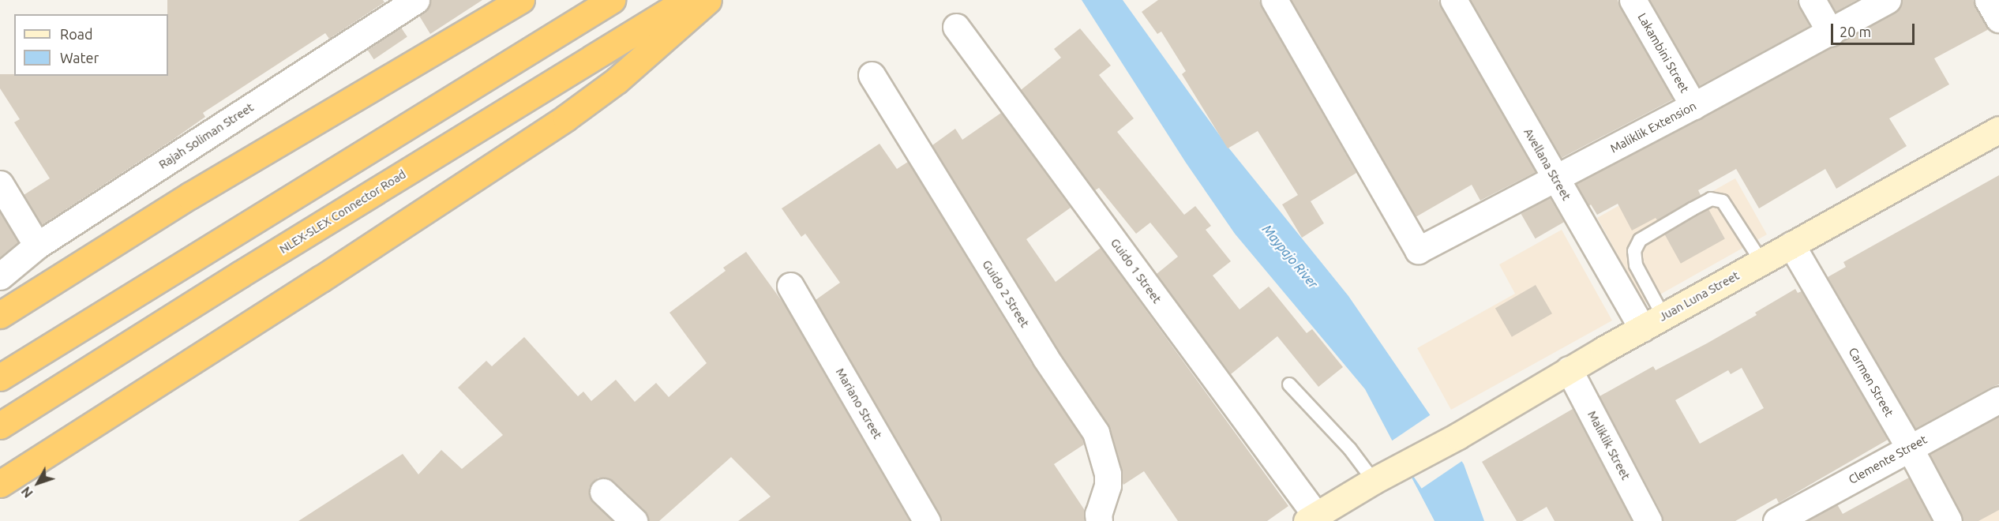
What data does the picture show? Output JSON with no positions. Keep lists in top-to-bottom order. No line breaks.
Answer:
{"streets":{"highway":["NLEX-SLEX Connector Road"],"main road":["Juan Luna Street"],"street":["Lakambini Street","Maliklik Extension","Rajah Soliman Street","Avellana Street","Guido 1 Street","Guido 2 Street","Carmen Street","Mariano Street","Maliklik Street","Clemente Street"]},"crossings":[["Lakambini Street","Maliklik Extension"],["Maliklik Extension","Avellana Street"],["Avellana Street","Juan Luna Street"],["Guido 1 Street","Juan Luna Street"],["Juan Luna Street","Carmen Street"],["Juan Luna Street","Maliklik Street"],["Carmen Street","Clemente Street"]],"water":["Maypajo River"],"legend":["Road","Water"],"scale_bar":"20 m","north":"bottom left"}
